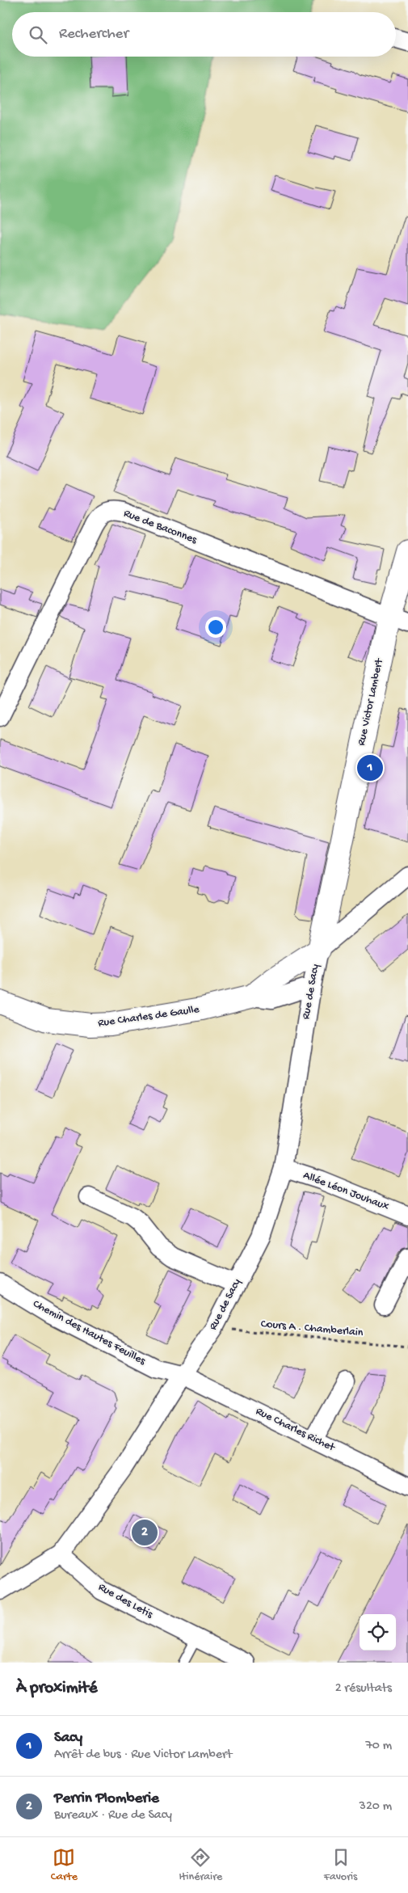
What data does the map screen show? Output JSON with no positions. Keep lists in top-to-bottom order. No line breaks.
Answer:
{"streets":{"street":["Rue de Baconnes","Rue Victor Lambert","Rue de Sacy","Rue Charles de Gaulle","Allée Léon Jouhaux","Chemin des Hautes Feuilles","Rue Charles Richet","Rue des Letis"],"path":["Cours A . Chamberlain"]},"crossings":[["Rue de Baconnes","Rue Victor Lambert"],["Rue Victor Lambert","Rue de Sacy"],["Rue Victor Lambert","Rue Charles de Gaulle"],["Rue de Sacy","Rue Charles de Gaulle"],["Rue de Sacy","Allée Léon Jouhaux"],["Rue de Sacy","Cours A . Chamberlain"],["Rue de Sacy","Chemin des Hautes Feuilles"],["Rue de Sacy","Rue Charles Richet"],["Rue de Sacy","Rue des Letis"],["Chemin des Hautes Feuilles","Rue Charles Richet"]],"page":{"search":"Rechercher","pins":["1","2"],"heading":["À proximité","2 résultats"],"list":[{"mark":"1","name":"Sacy","note":"Arrêt de bus · Rue Victor Lambert","value":"70 m"},{"mark":"2","name":"Perrin Plomberie","note":"Bureaux · Rue de Sacy","value":"320 m"}],"nav":["Carte","Itinéraire","Favoris"]}}
